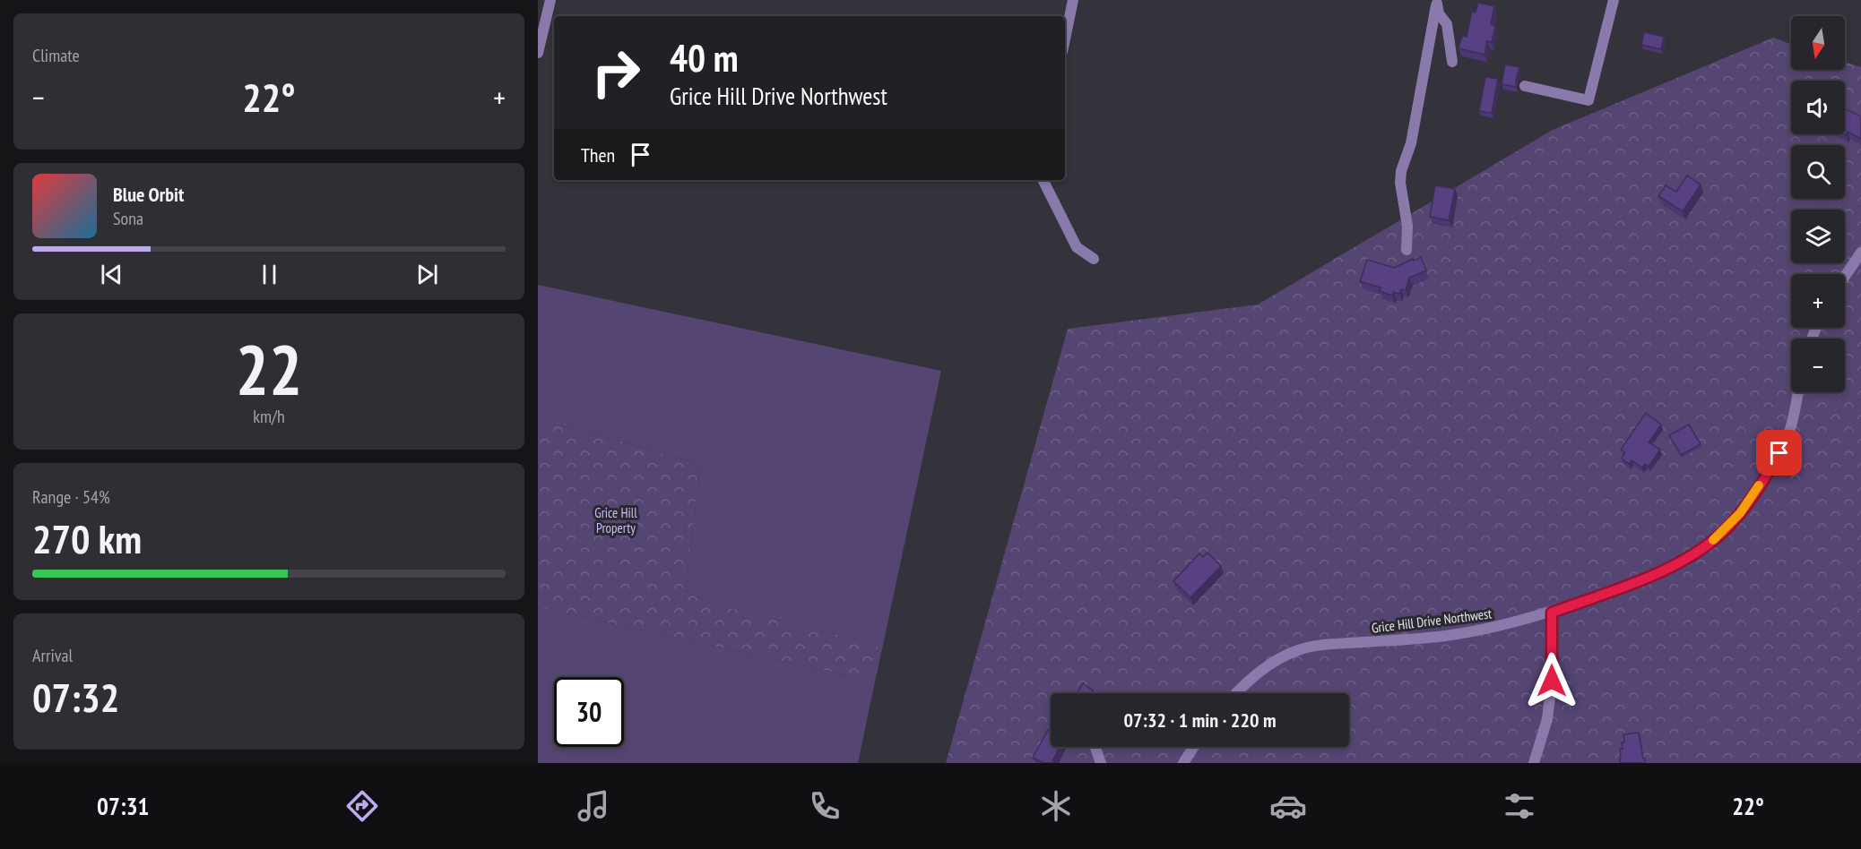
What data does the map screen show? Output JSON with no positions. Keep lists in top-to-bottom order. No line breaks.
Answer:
{"streets":{"street":["Grice Hill Drive Northwest"]},"parks":["Grice Hill Property"],"north":"bottom","page":{"tile":["Climate",["22","km/h"],["Range · 54%","270 km"],["Arrival","07:32"]],"map_buttons":["+","−"],"turn":["40 m","Grice Hill Drive Northwest"],"heat":["−","22°","+"],"then":"Then","song":["Blue Orbit","Sona"],"limit":"30","trip":"07:32 · 1 min · 220 m","tabs":["07:31","22°"]}}
